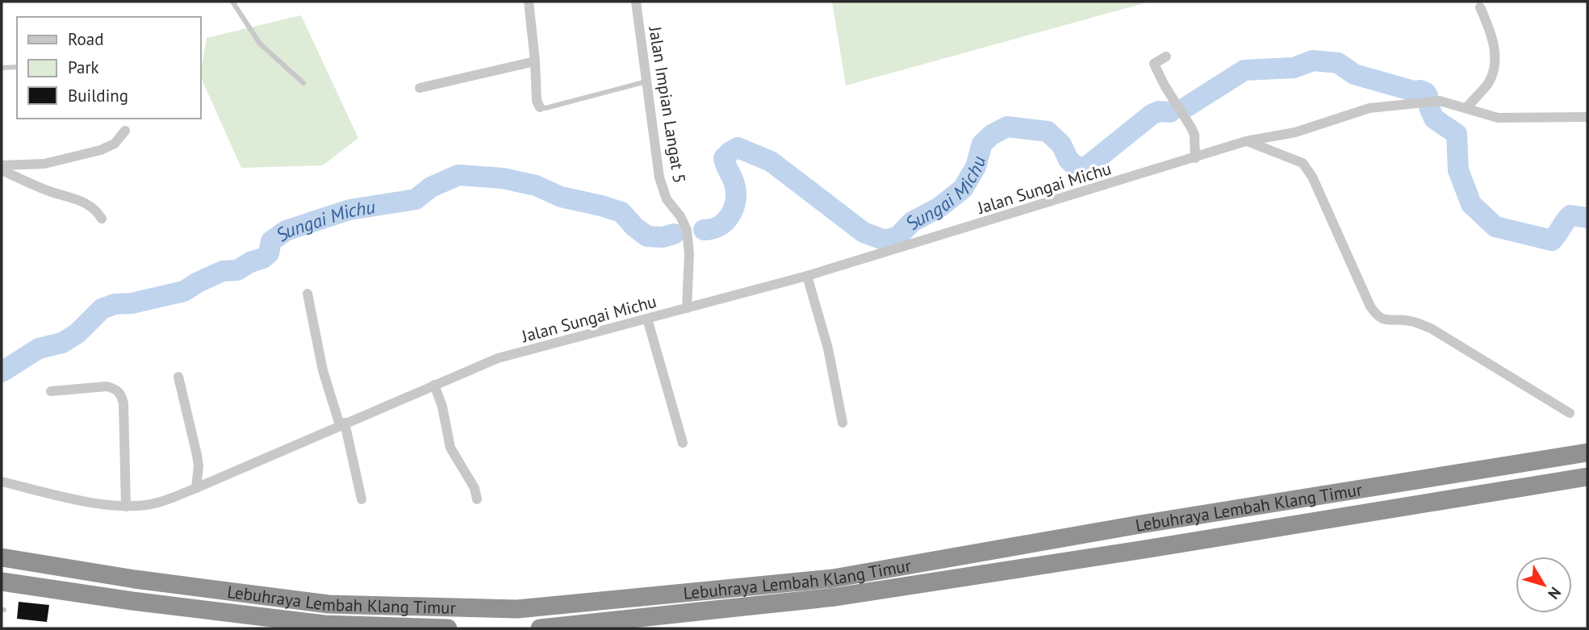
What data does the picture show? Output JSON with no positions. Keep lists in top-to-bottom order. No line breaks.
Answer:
{"streets":{"highway":["Lebuhraya Lembah Klang Timur"],"street":["Jalan Impian Langat 5","Jalan Sungai Michu"]},"crossings":[["Jalan Impian Langat 5","Jalan Sungai Michu"]],"water":["Sungai Michu"],"legend":["Road","Park","Building"],"north":"bottom right"}
